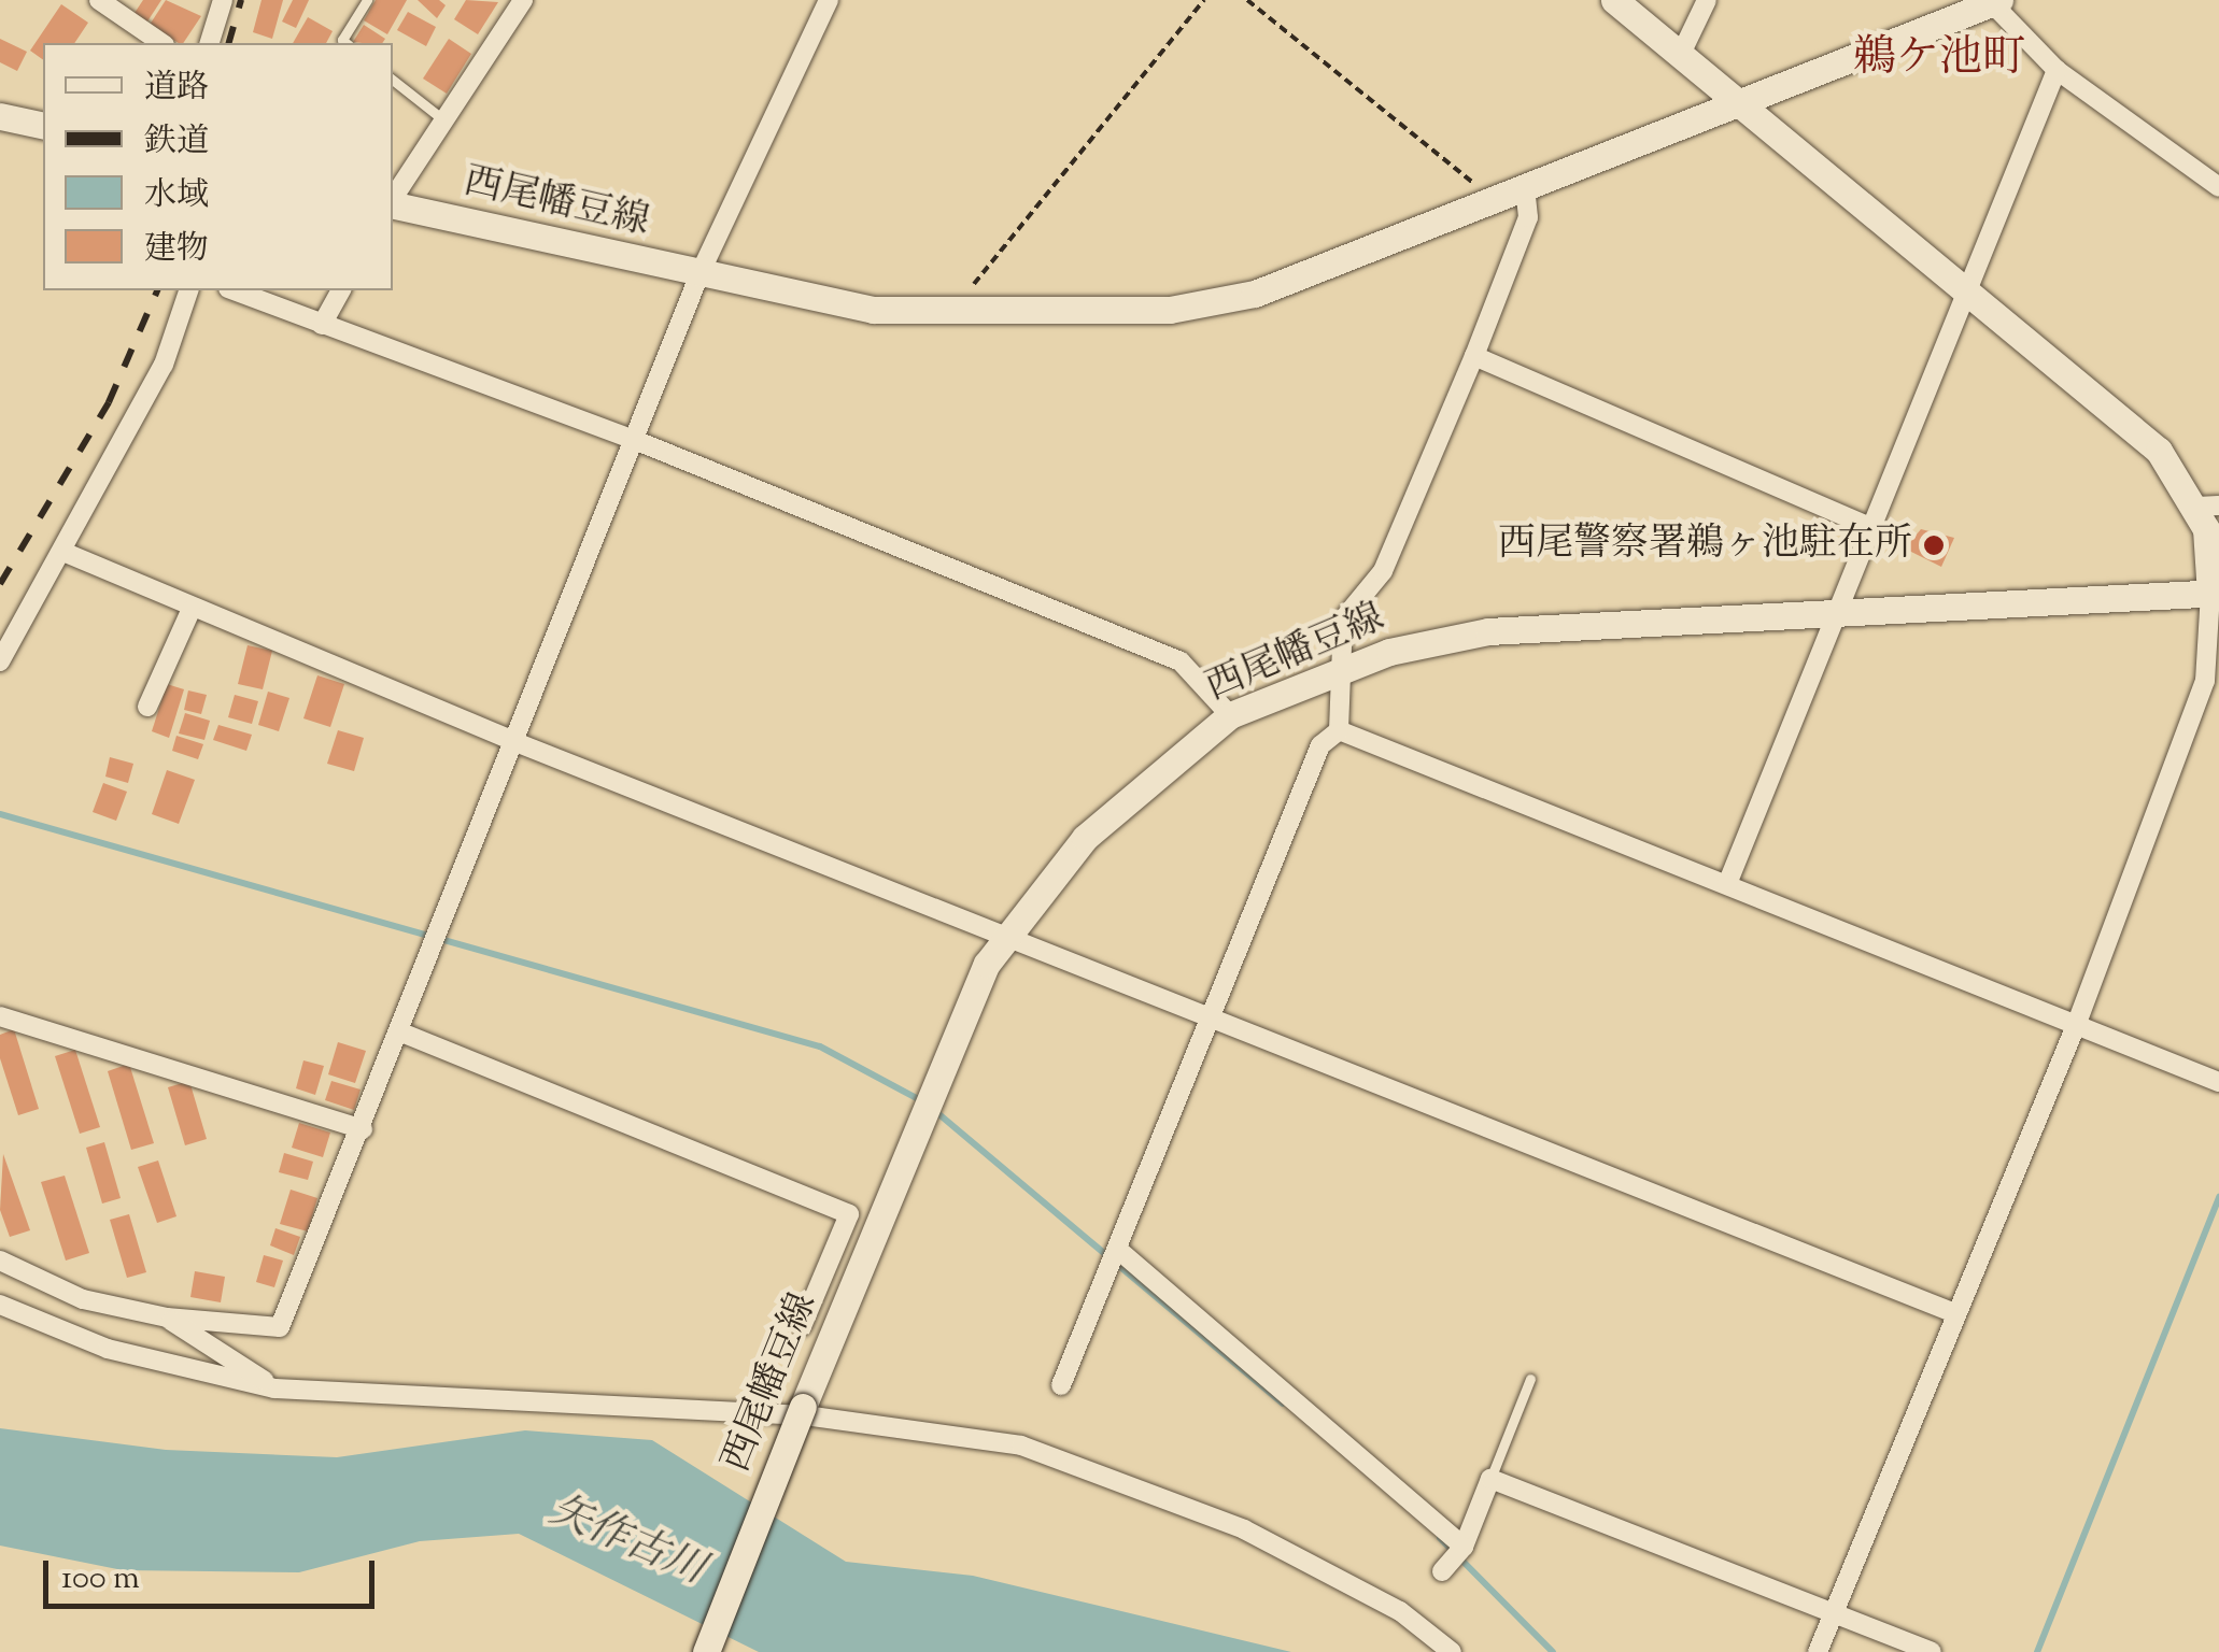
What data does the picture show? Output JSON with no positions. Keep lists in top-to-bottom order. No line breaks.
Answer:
{"streets":{"main road":["西尾幡豆線"]},"districts":["鵜ケ池町"],"water":["矢作古川"],"places":["西尾警察署鵜ヶ池駐在所"],"legend":["道路","鉄道","水域","建物"],"scale_bar":"100 m"}
